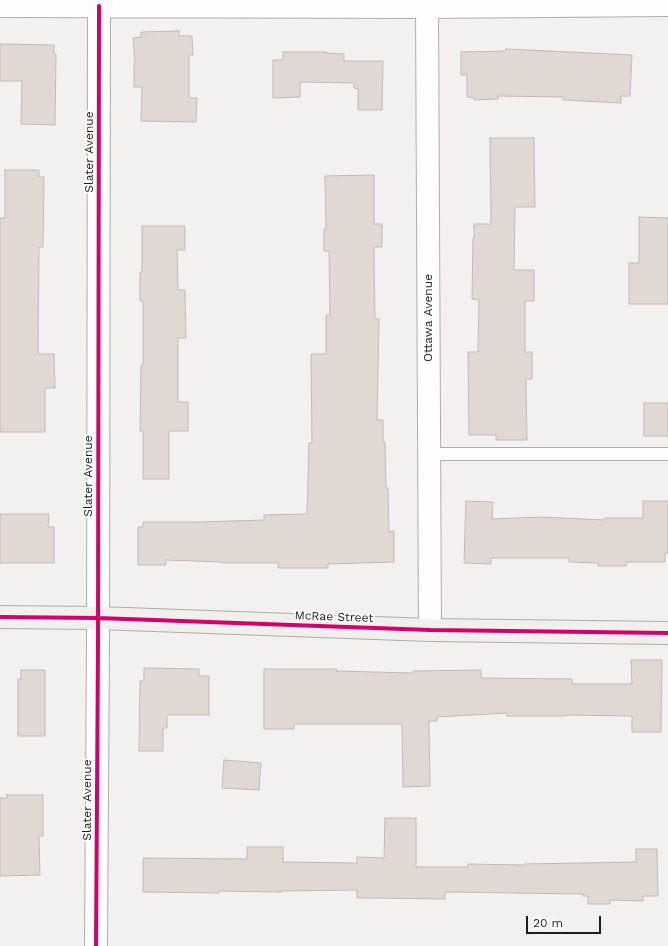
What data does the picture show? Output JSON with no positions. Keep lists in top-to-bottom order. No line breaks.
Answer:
{"streets":{"street":["Slater Avenue","Ottawa Avenue","McRae Street"]},"crossings":[["Slater Avenue","McRae Street"],["Ottawa Avenue","McRae Street"]],"scale_bar":"20 m"}
